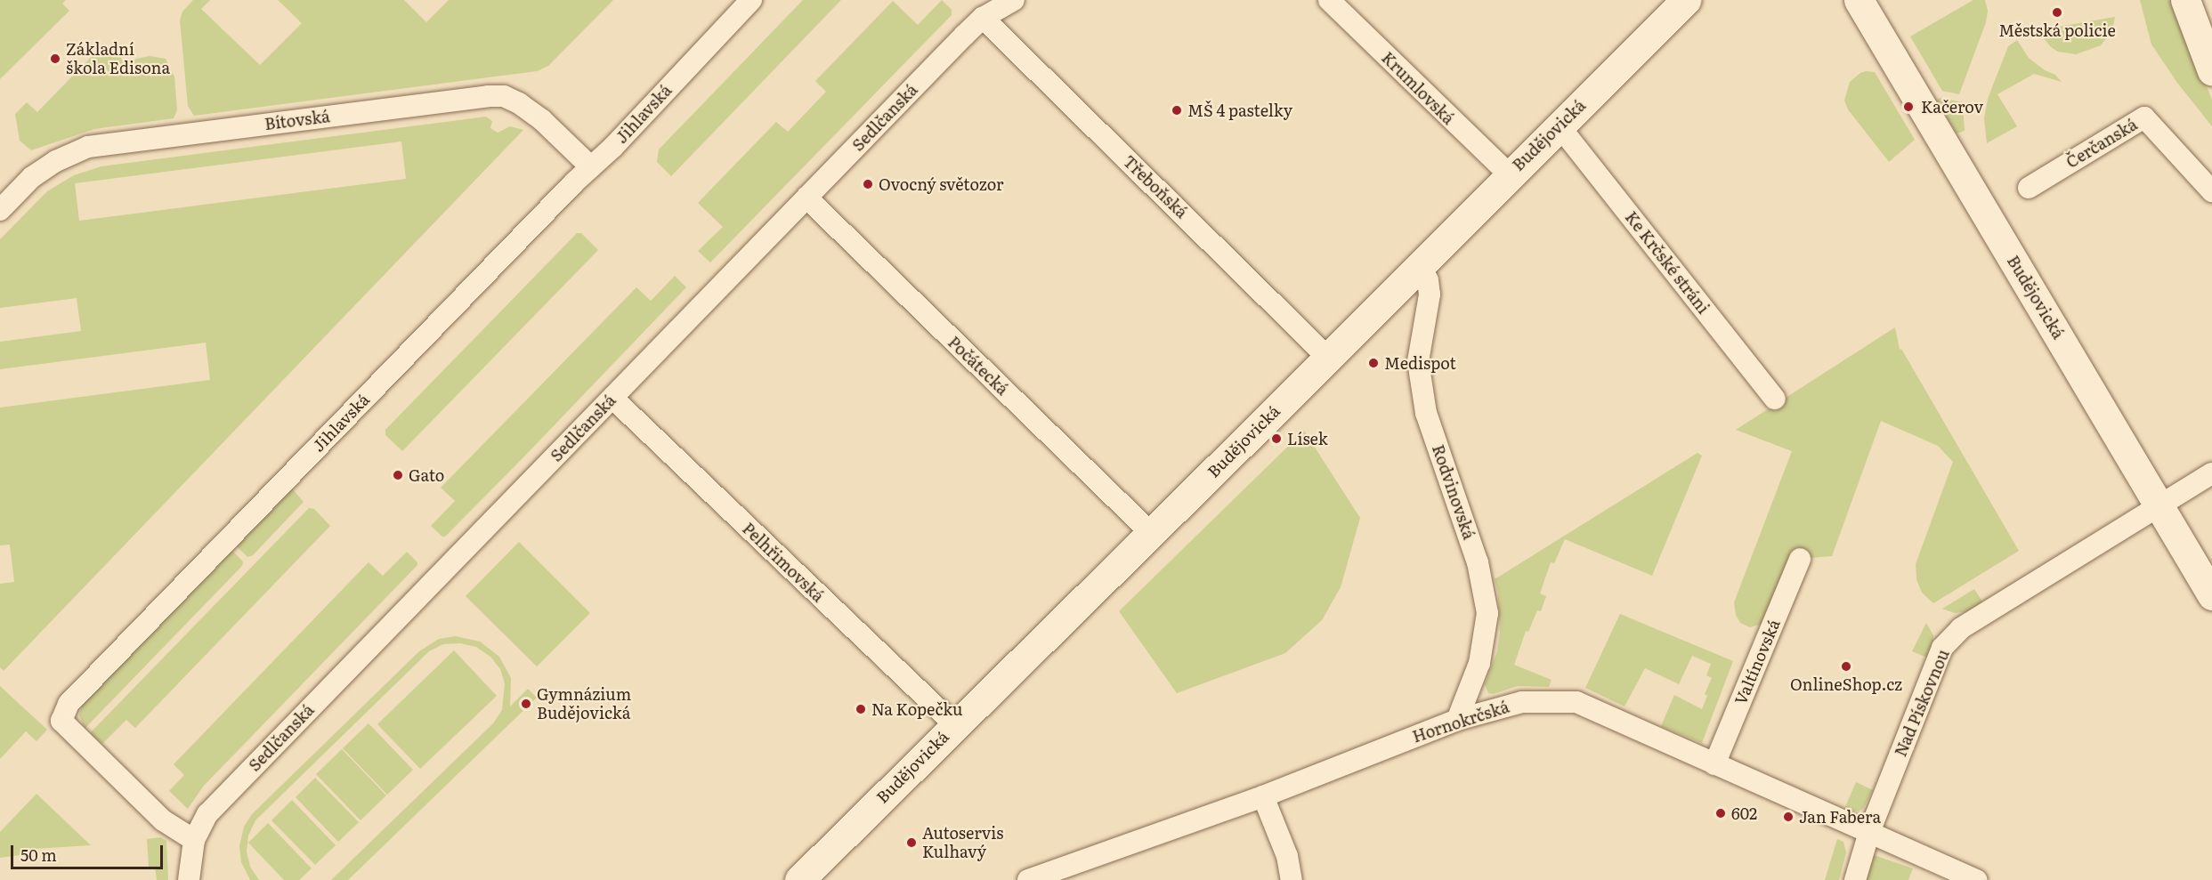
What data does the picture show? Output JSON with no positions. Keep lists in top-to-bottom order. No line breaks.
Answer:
{"streets":{"street":["Krumlovská","Jihlavská","Sedlčanská","Bítovská","Budějovická","Čerčanská","Třeboňská","Ke Krčské stráni","Počátecká","Rodvinovská","Pelhřimovská","Valtínovská","Nad Pískovnou","Hornokrčská"]},"crossings":[["Krumlovská","Budějovická"],["Jihlavská","Sedlčanská"],["Jihlavská","Bítovská"],["Sedlčanská","Třeboňská"],["Sedlčanská","Počátecká"],["Sedlčanská","Pelhřimovská"],["Budějovická","Třeboňská"],["Budějovická","Ke Krčské stráni"],["Budějovická","Počátecká"],["Budějovická","Rodvinovská"],["Budějovická","Pelhřimovská"],["Budějovická","Nad Pískovnou"],["Rodvinovská","Hornokrčská"],["Valtínovská","Hornokrčská"],["Nad Pískovnou","Hornokrčská"]],"places":["Městská policie","Základní škola Edisona","Kačerov","MŠ 4 pastelky","Ovocný světozor","Medispot","Lísek","Gato","OnlineShop.cz","Gymnázium Budějovická","Na Kopečku","602","Jan Fabera","Autoservis Kulhavý"],"scale_bar":"50 m"}
